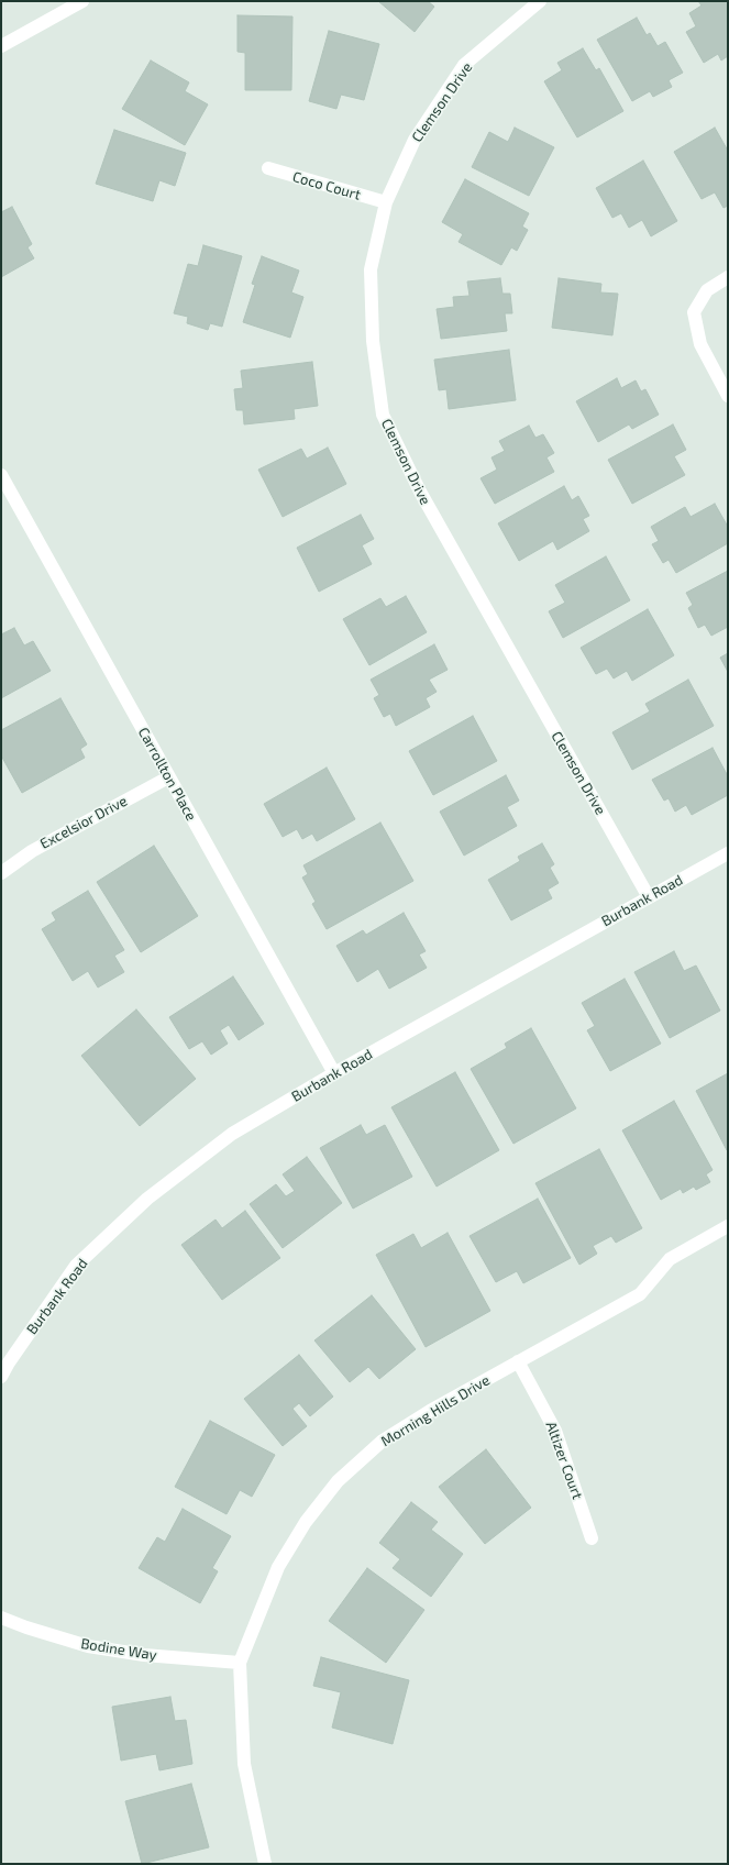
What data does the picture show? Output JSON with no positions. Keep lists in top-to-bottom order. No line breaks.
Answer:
{"streets":{"street":["Clemson Drive","Coco Court","Carrollton Place","Excelsior Drive","Burbank Road","Morning Hills Drive","Altizer Court","Bodine Way"]},"crossings":[["Clemson Drive","Coco Court"],["Clemson Drive","Burbank Road"],["Carrollton Place","Excelsior Drive"],["Carrollton Place","Burbank Road"],["Morning Hills Drive","Altizer Court"],["Morning Hills Drive","Bodine Way"]]}
